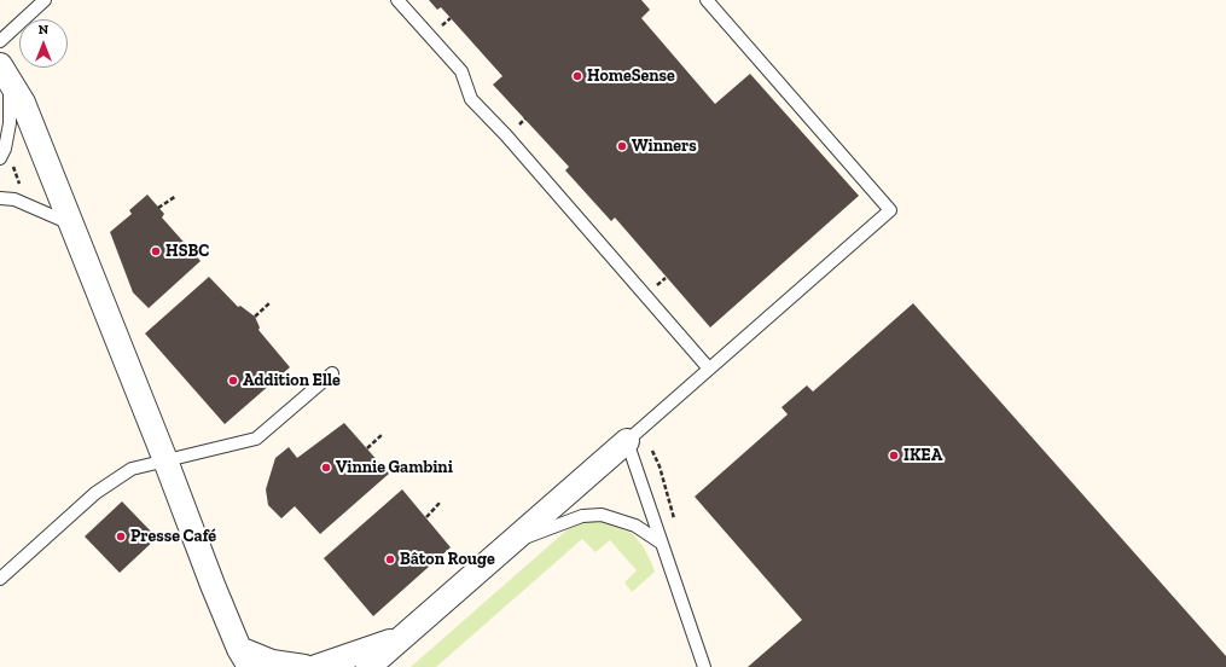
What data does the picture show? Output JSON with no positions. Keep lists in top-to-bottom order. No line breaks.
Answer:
{"places":["HomeSense","Winners","HSBC","Addition Elle","IKEA","Vinnie Gambini","Presse Café","Bâton Rouge"],"north":"top"}
